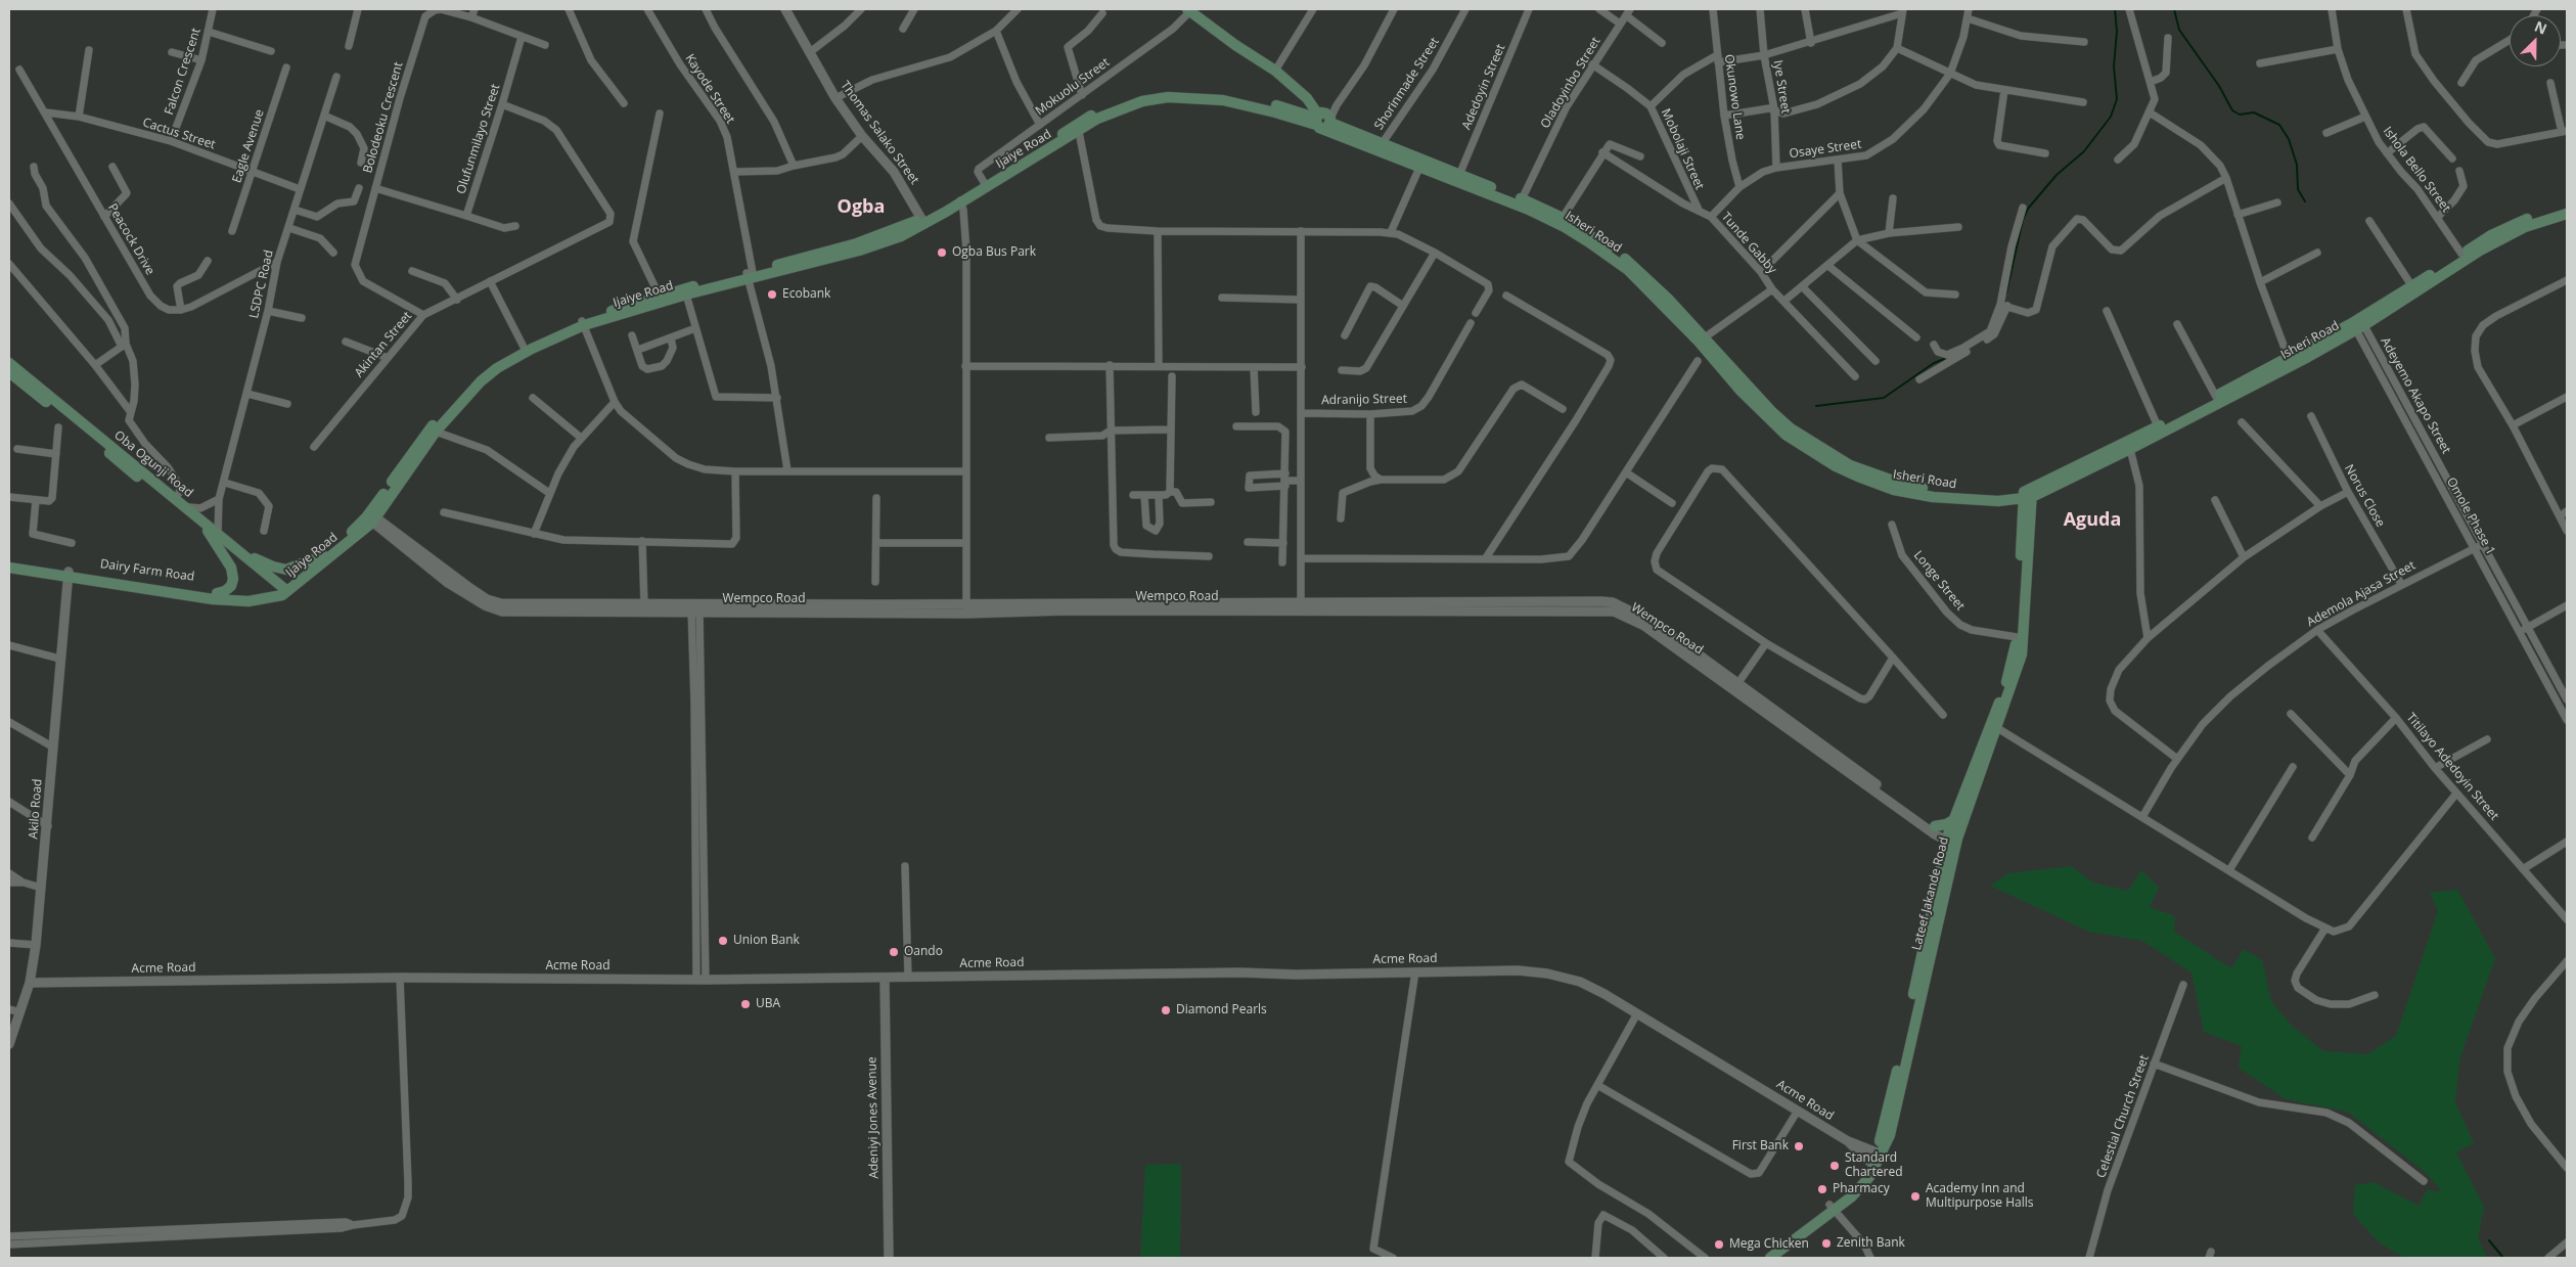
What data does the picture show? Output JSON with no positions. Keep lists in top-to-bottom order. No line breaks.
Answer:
{"streets":{"main road":["Ijaiye Road","Isheri Road","Oba Ogunji Road","Dairy Farm Road","Lateef Jakande Road"],"street":["Falcon Crescent","Oladoyinbo Street","Shorinmade Street","Mokuolu Street","Adedoyin Street","Iye Street","Kayode Street","Okunowo Lane","Bolodeoku Crescent","Thomas Salako Street","Cactus Street","Olufunmilayo Street","Eagle Avenue","Mobolaji Street","Osaye Street","Ishola Bello Street","Peacock Drive","Tunde Gabby","LSDPC Road","Akintan Street","Adeyemo Akapo Street","Adranijo Street","Norus Close","Omole Phase 1","Longe Street","Ademola Ajasa Street","Wempco Road","Titilayo Adedoyin Street","Akilo Road","Acme Road","Celestial Church Street","Adeniyi Jones Avenue"]},"crossings":[["Falcon Crescent","Cactus Street"],["Oladoyinbo Street","Mobolaji Street"],["Oladoyinbo Street","Isheri Road"],["Shorinmade Street","Isheri Road"],["Mokuolu Street","Ijaiye Road"],["Adedoyin Street","Isheri Road"],["Iye Street","Osaye Street"],["Kayode Street","Ijaiye Road"],["Okunowo Lane","Osaye Street"],["Bolodeoku Crescent","Olufunmilayo Street"],["Bolodeoku Crescent","Akintan Street"],["Thomas Salako Street","Ijaiye Road"],["Cactus Street","Eagle Avenue"],["Cactus Street","Peacock Drive"],["Cactus Street","LSDPC Road"],["Olufunmilayo Street","Akintan Street"],["Ijaiye Road","Isheri Road"],["Ijaiye Road","Oba Ogunji Road"],["Ijaiye Road","Dairy Farm Road"],["Ijaiye Road","Wempco Road"],["Mobolaji Street","Tunde Gabby"],["Osaye Street","Tunde Gabby"],["Ishola Bello Street","Isheri Road"],["Isheri Road","Adeyemo Akapo Street"],["Isheri Road","Omole Phase 1"],["Isheri Road","Lateef Jakande Road"],["LSDPC Road","Oba Ogunji Road"],["Adeyemo Akapo Street","Omole Phase 1"],["Adeyemo Akapo Street","Ademola Ajasa Street"],["Oba Ogunji Road","Dairy Farm Road"],["Norus Close","Ademola Ajasa Street"],["Omole Phase 1","Ademola Ajasa Street"],["Dairy Farm Road","Akilo Road"],["Longe Street","Lateef Jakande Road"],["Ademola Ajasa Street","Titilayo Adedoyin Street"],["Wempco Road","Lateef Jakande Road"],["Akilo Road","Acme Road"],["Lateef Jakande Road","Acme Road"],["Acme Road","Adeniyi Jones Avenue"]],"districts":["Ogba","Aguda"],"places":["Ogba Bus Park","Ecobank","Union Bank","Oando","UBA","Diamond Pearls","First Bank","Standard Chartered","Pharmacy","Academy Inn and Multipurpose Halls","Zenith Bank","Mega Chicken"],"north":"top right"}
